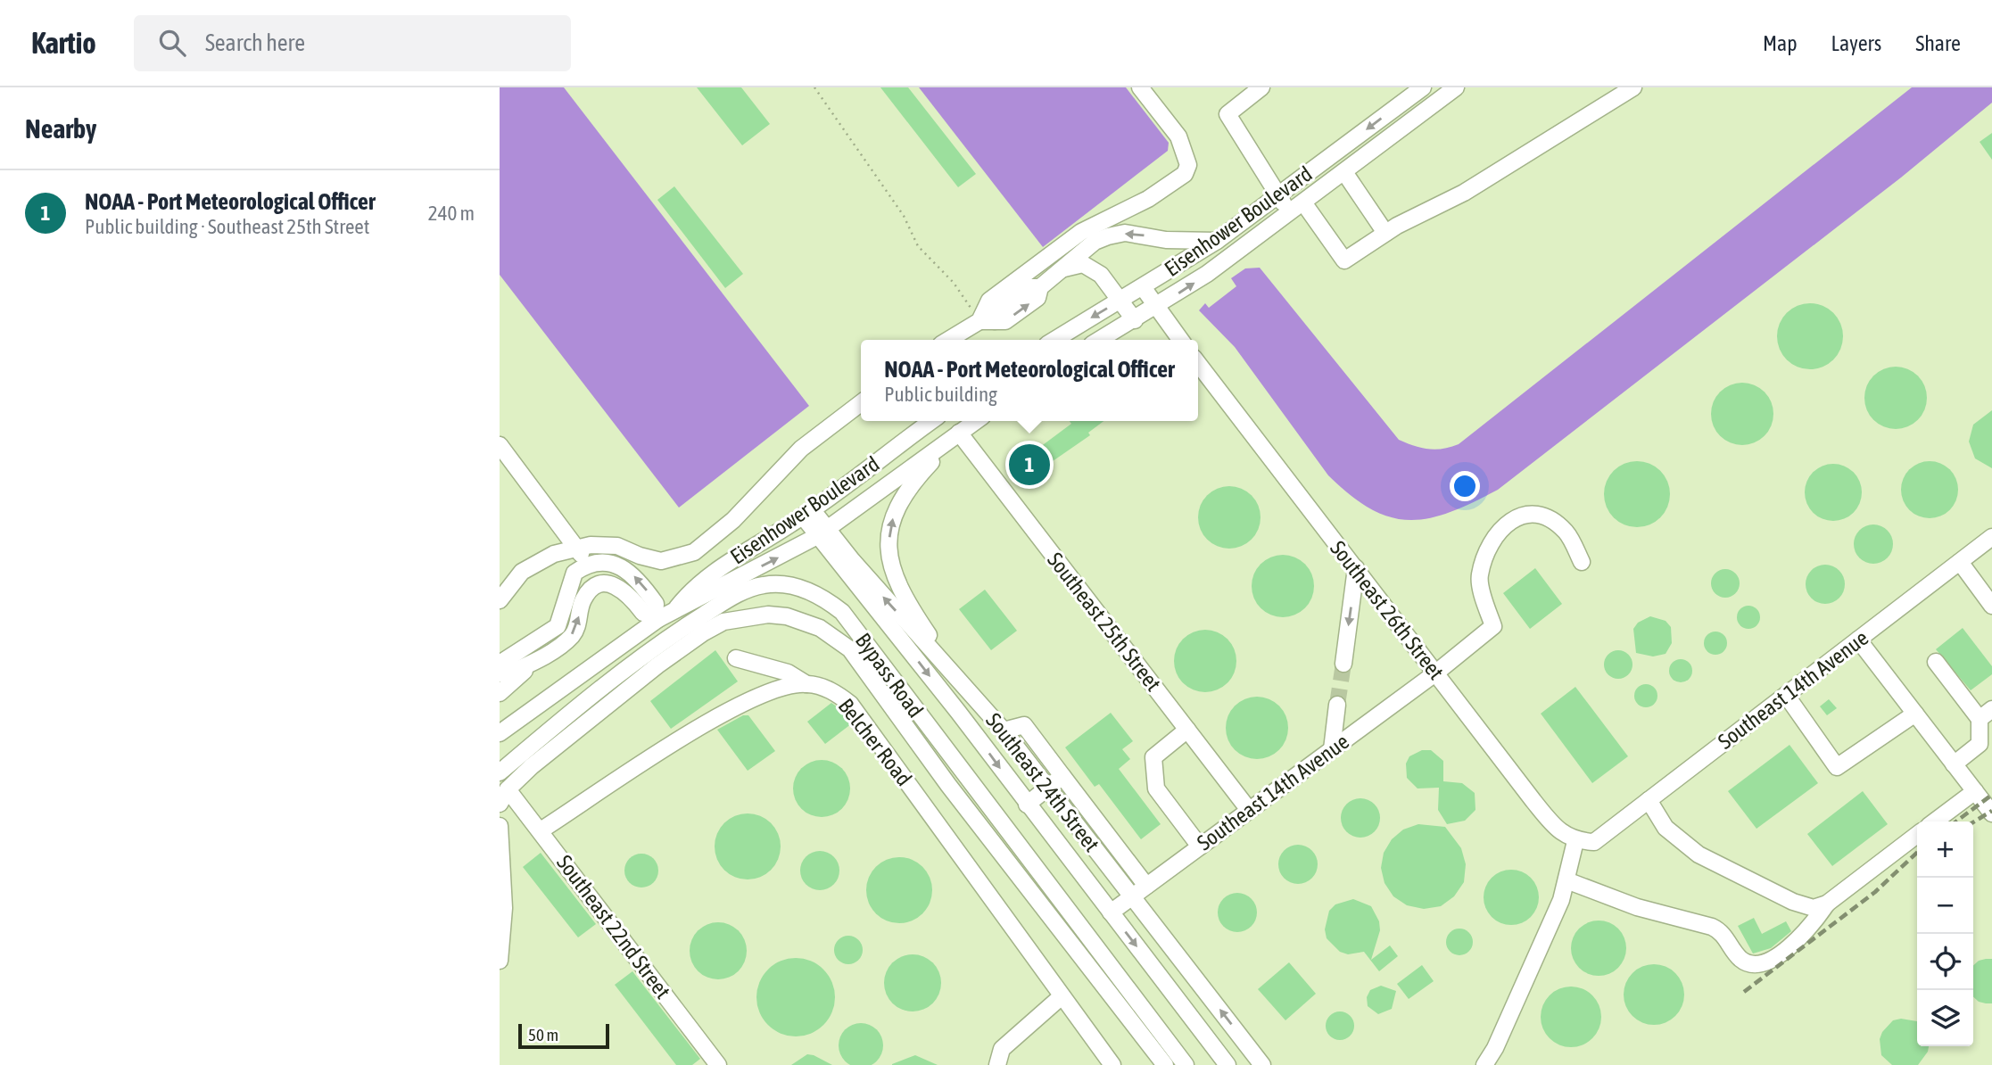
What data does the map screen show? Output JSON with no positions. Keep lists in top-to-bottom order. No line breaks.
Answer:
{"streets":{"street":["Eisenhower Boulevard","Southeast 26th Street","Southeast 25th Street","Bypass Road","Southeast 14th Avenue","Belcher Road","Southeast 24th Street","Southeast 22nd Street"]},"crossings":[["Eisenhower Boulevard","Southeast 25th Street"],["Eisenhower Boulevard","Southeast 24th Street"],["Southeast 26th Street","Southeast 14th Avenue"],["Southeast 25th Street","Southeast 14th Avenue"],["Southeast 14th Avenue","Southeast 24th Street"],["Belcher Road","Southeast 22nd Street"]],"scale_bar":"50 m","page":{"header":"Kartio","search":"Search here","nav":["Map","Layers","Share"],"heading":"Nearby","list":[{"mark":"1","name":"NOAA - Port Meteorological Officer","note":"Public building · Southeast 25th Street","value":"240 m"}],"popup":["NOAA - Port Meteorological Officer","Public building"],"pins":"1","map_buttons":["+","−"],"scale":"50 m"}}
